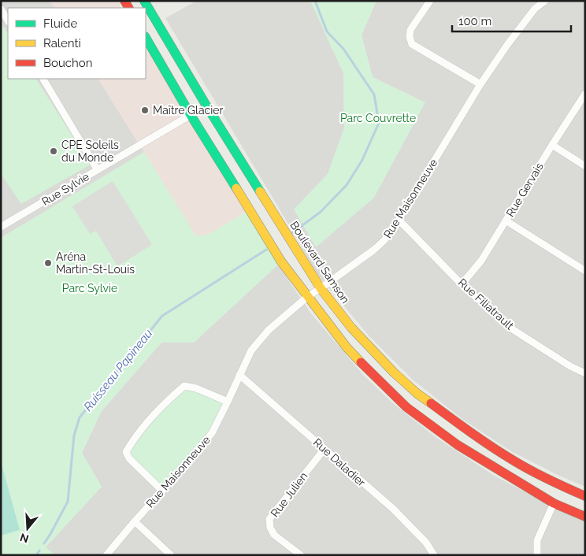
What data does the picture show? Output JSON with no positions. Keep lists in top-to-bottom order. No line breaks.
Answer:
{"streets":{"street":["Rue Sylvie","Rue Gervais","Rue Maisonneuve","Boulevard Samson","Rue Filiatrault","Rue Daladier","Rue Julien"]},"crossings":[["Rue Gervais","Rue Filiatrault"],["Rue Maisonneuve","Boulevard Samson"],["Rue Maisonneuve","Rue Filiatrault"],["Rue Maisonneuve","Rue Daladier"],["Rue Daladier","Rue Julien"]],"water":["Ruisseau Papineau"],"parks":["Parc Couvrette","Parc Sylvie"],"places":["Maître Glacier","CPE Soleils du Monde","Aréna Martin-St-Louis"],"legend":["Fluide","Ralenti","Bouchon"],"scale_bar":"100 m","north":"bottom"}
